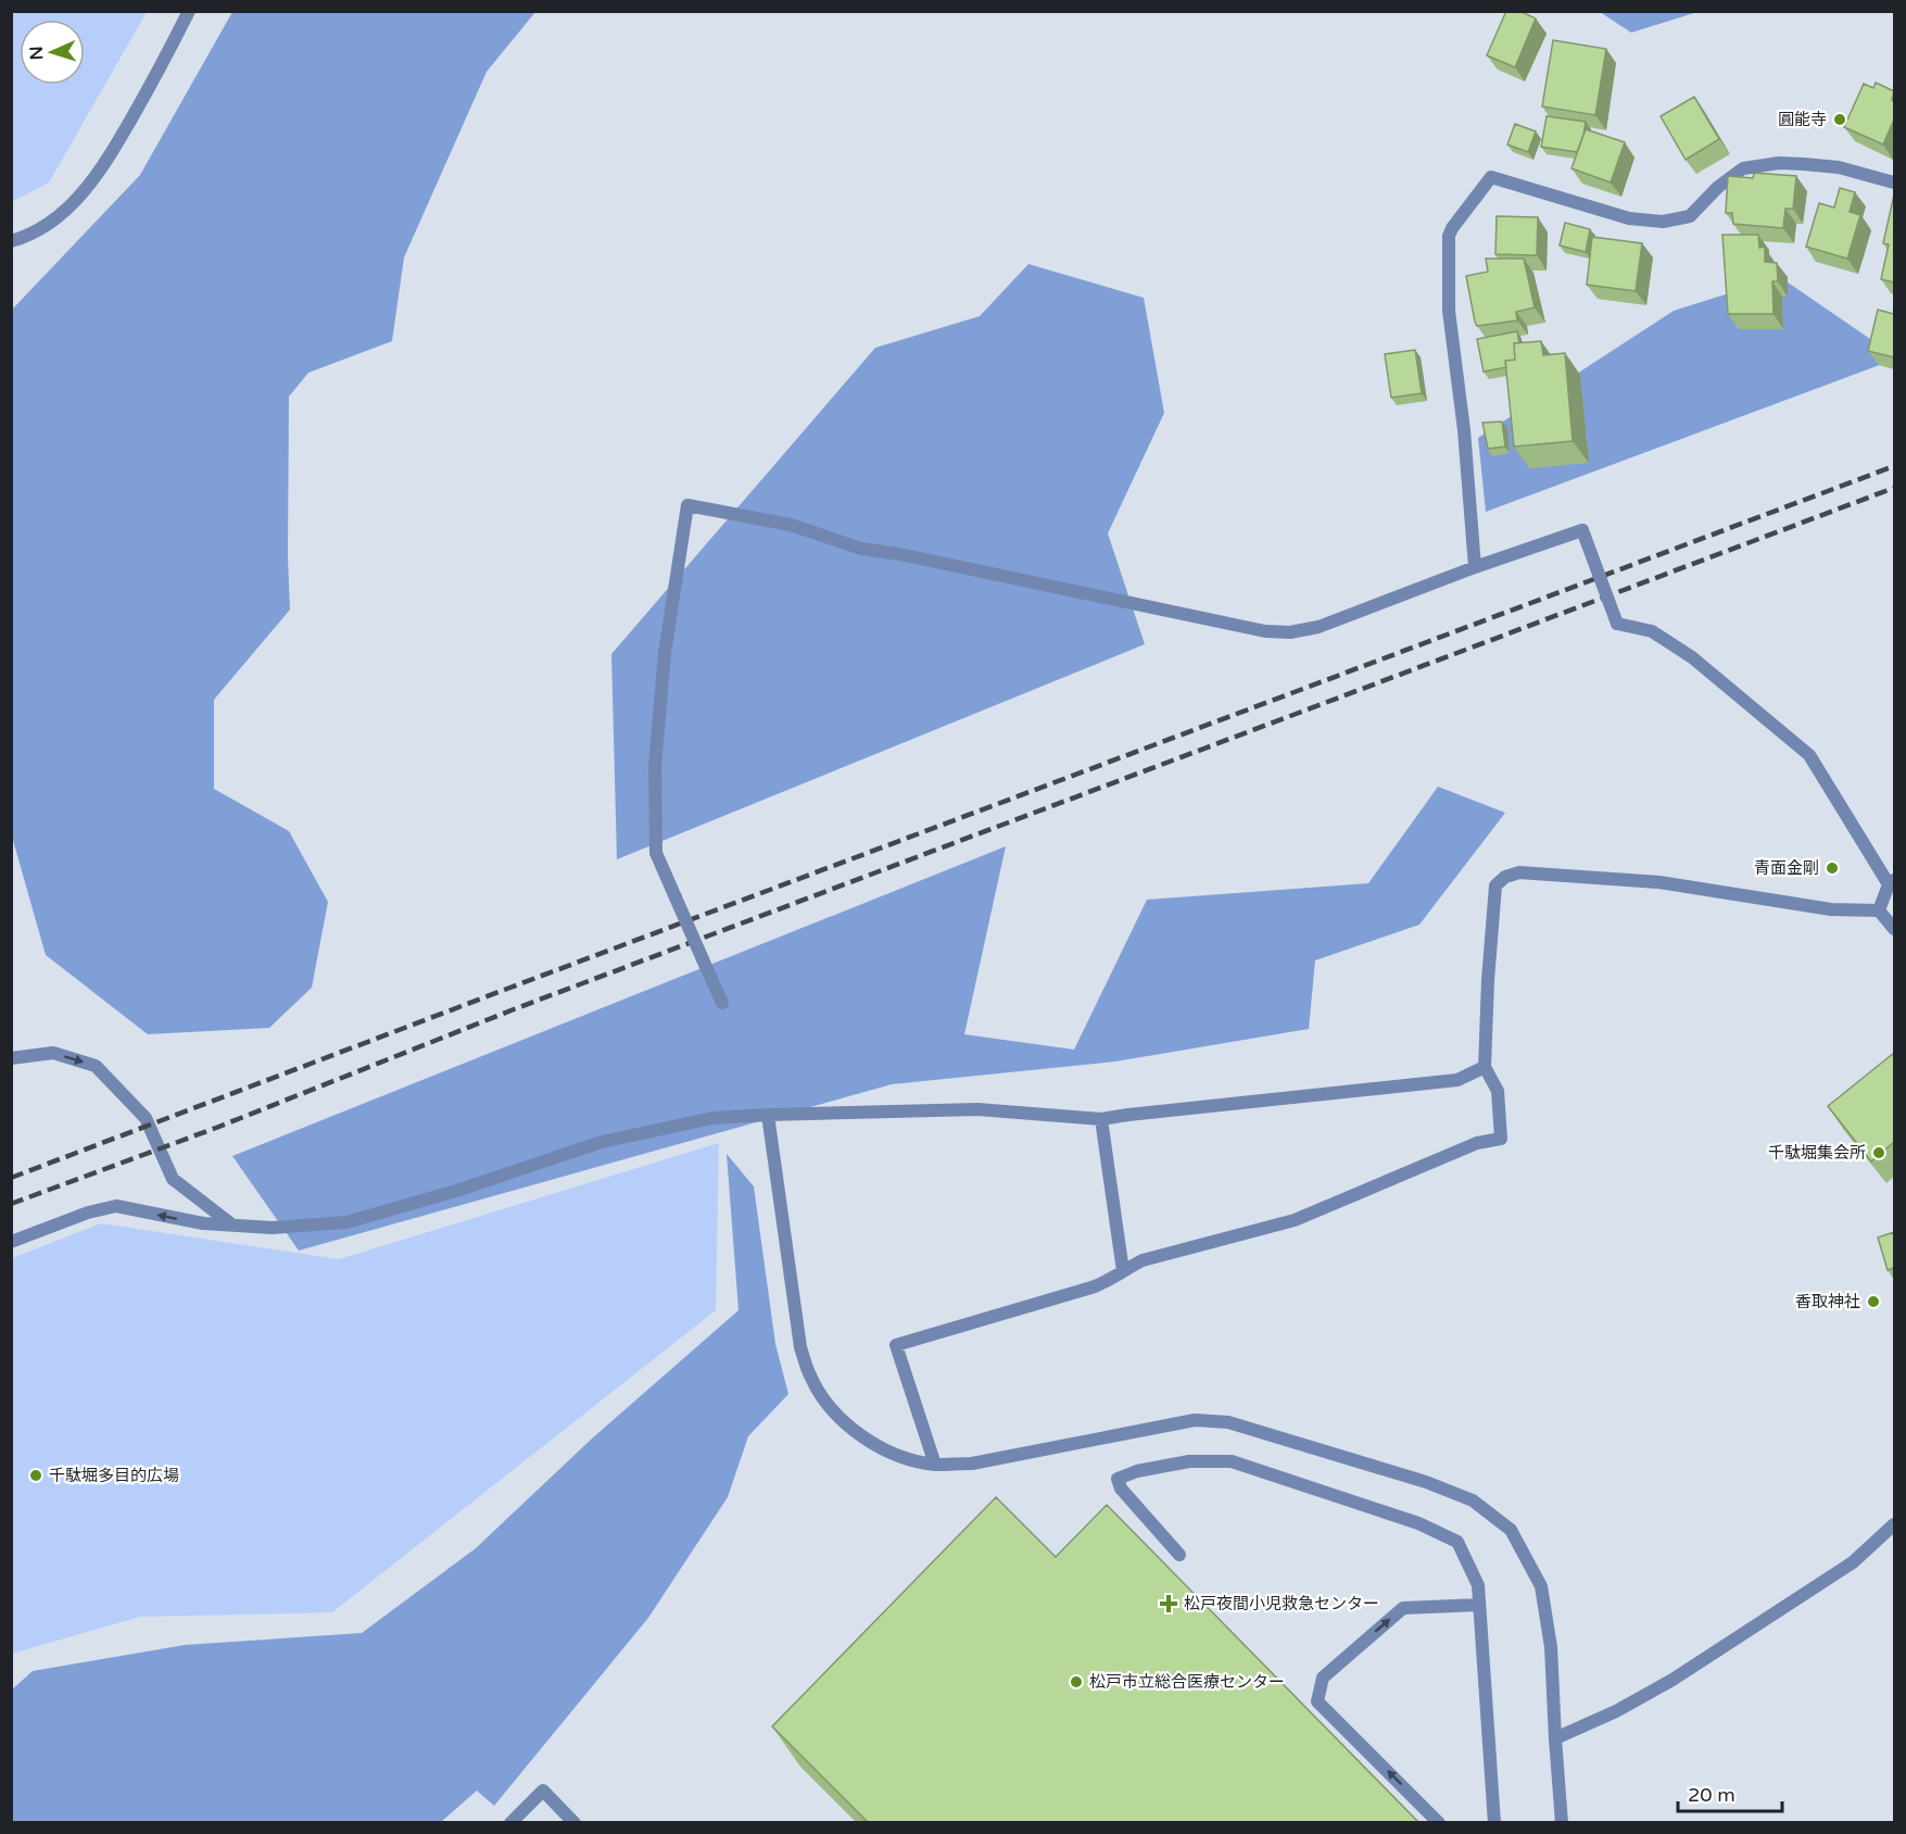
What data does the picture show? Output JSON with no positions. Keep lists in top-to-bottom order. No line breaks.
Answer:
{"places":{"other":["圓能寺","青面金剛","千駄堀集会所","香取神社","千駄堀多目的広場","松戸市立総合医療センター"],"health":["松戸夜間小児救急センター"]},"scale_bar":"20 m","north":"left"}
